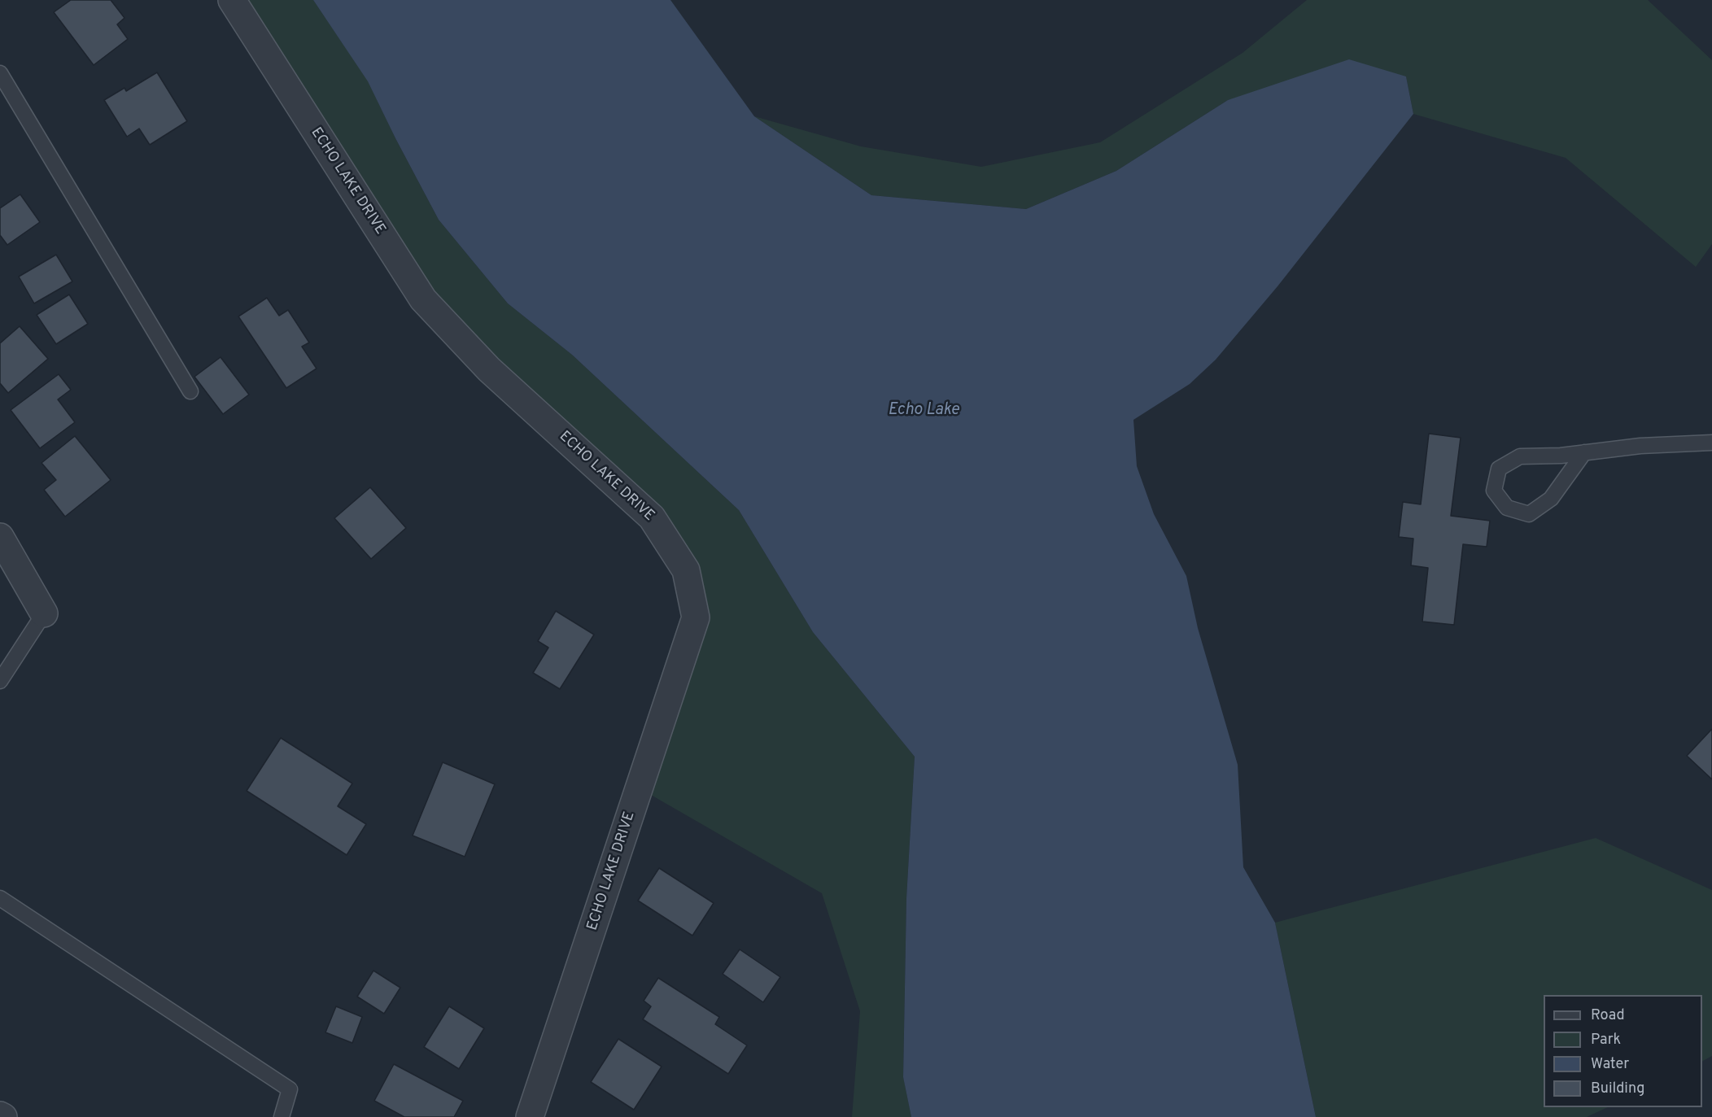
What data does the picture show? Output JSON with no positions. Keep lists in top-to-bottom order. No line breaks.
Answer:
{"streets":{"street":["ECHO LAKE DRIVE"]},"water":["Echo Lake"],"legend":["Road","Park","Water","Building"]}
